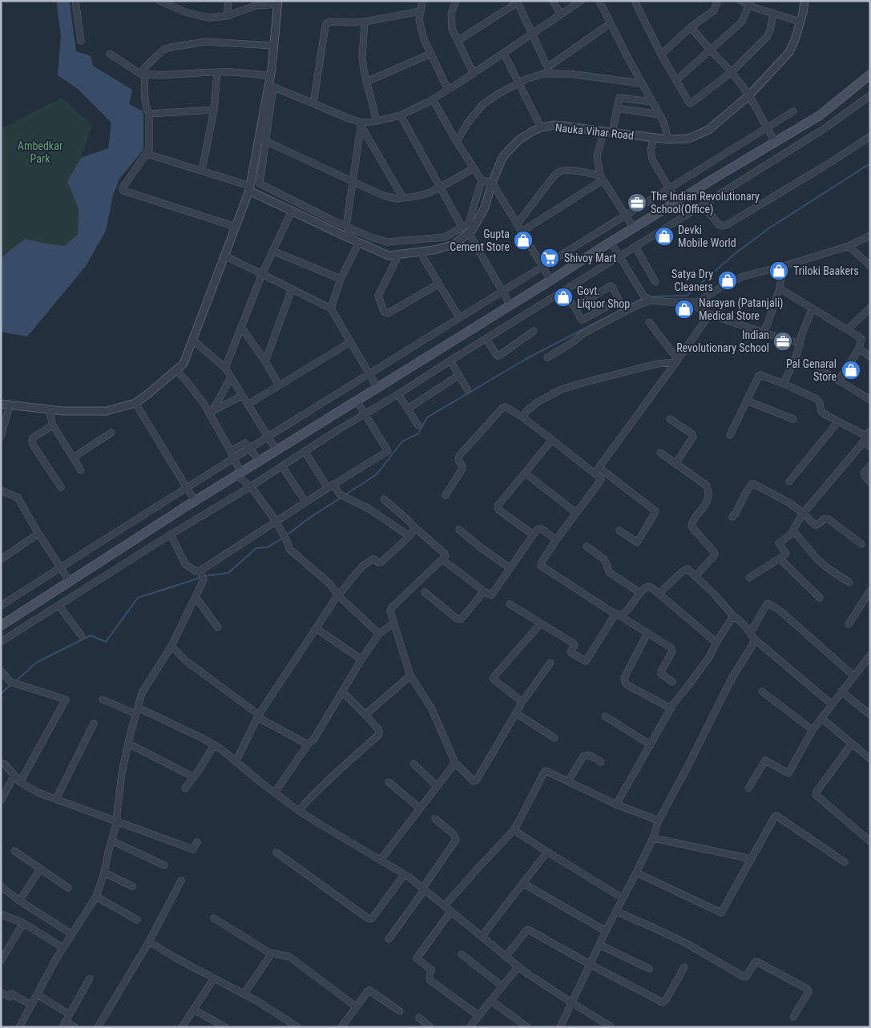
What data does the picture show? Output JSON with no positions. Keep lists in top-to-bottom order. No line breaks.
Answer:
{"streets":{"street":["Nauka Vihar Road"]},"parks":["Ambedkar Park"],"places":{"office":["The Indian Revolutionary School(Office)","Indian Revolutionary School"],"shop":["Devki Mobile World","Gupta Cement Store","Triloki Baakers","Satya Dry Cleaners","Govt. Liquor Shop","Narayan (Patanjali) Medical Store","Pal Genaral Store"],"supermarket":["Shivoy Mart"]}}
